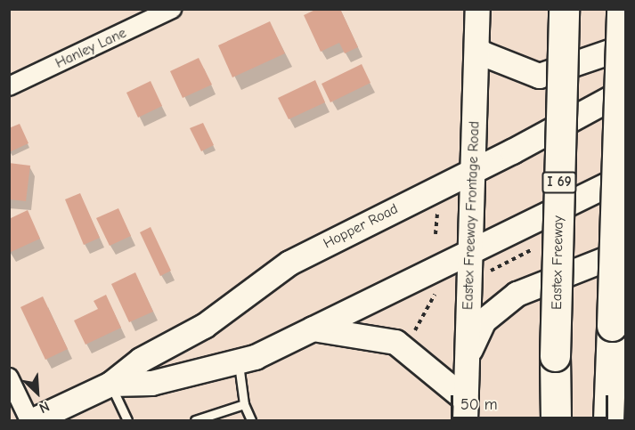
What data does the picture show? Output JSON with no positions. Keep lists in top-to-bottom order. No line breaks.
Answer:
{"streets":{"highway":["I 69","Eastex Freeway"],"main road":["Eastex Freeway Frontage Road","Hopper Road"],"street":["Hanley Lane"]},"crossings":[["Eastex Freeway Frontage Road","Hopper Road"]],"scale_bar":"50 m","north":"bottom right"}
